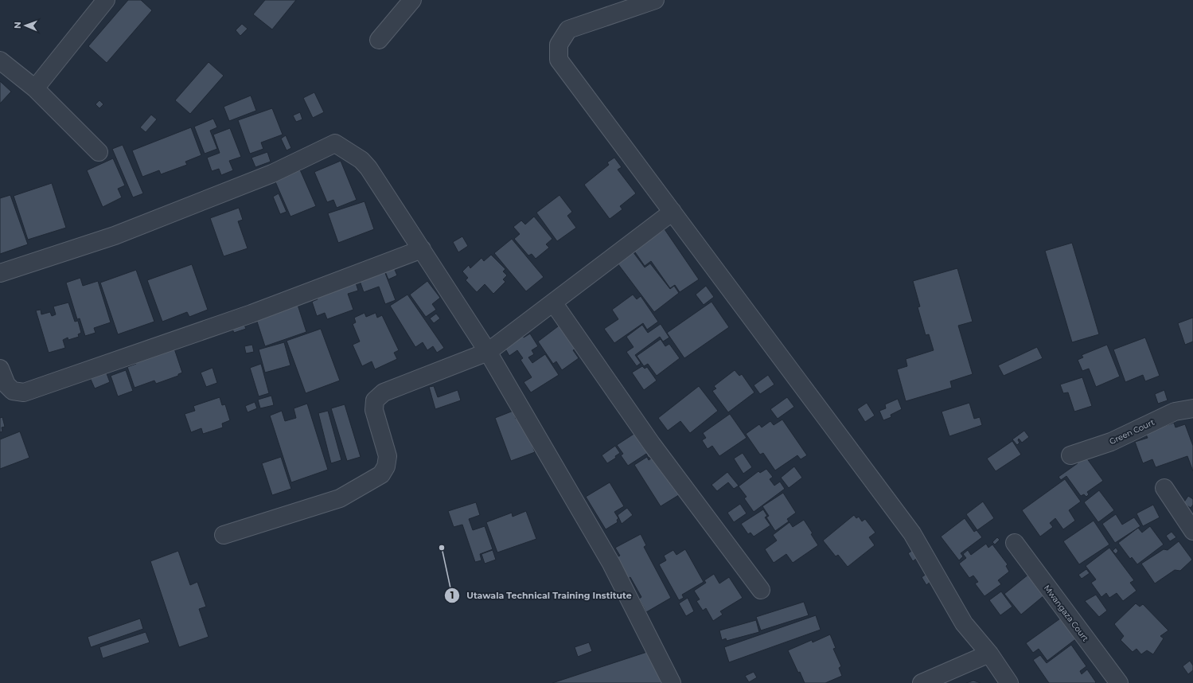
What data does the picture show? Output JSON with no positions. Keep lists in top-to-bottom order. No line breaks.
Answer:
{"streets":{"street":["Green Court","Mwangaza Court"]},"places":["Utawala Technical Training Institute"],"north":"left"}
